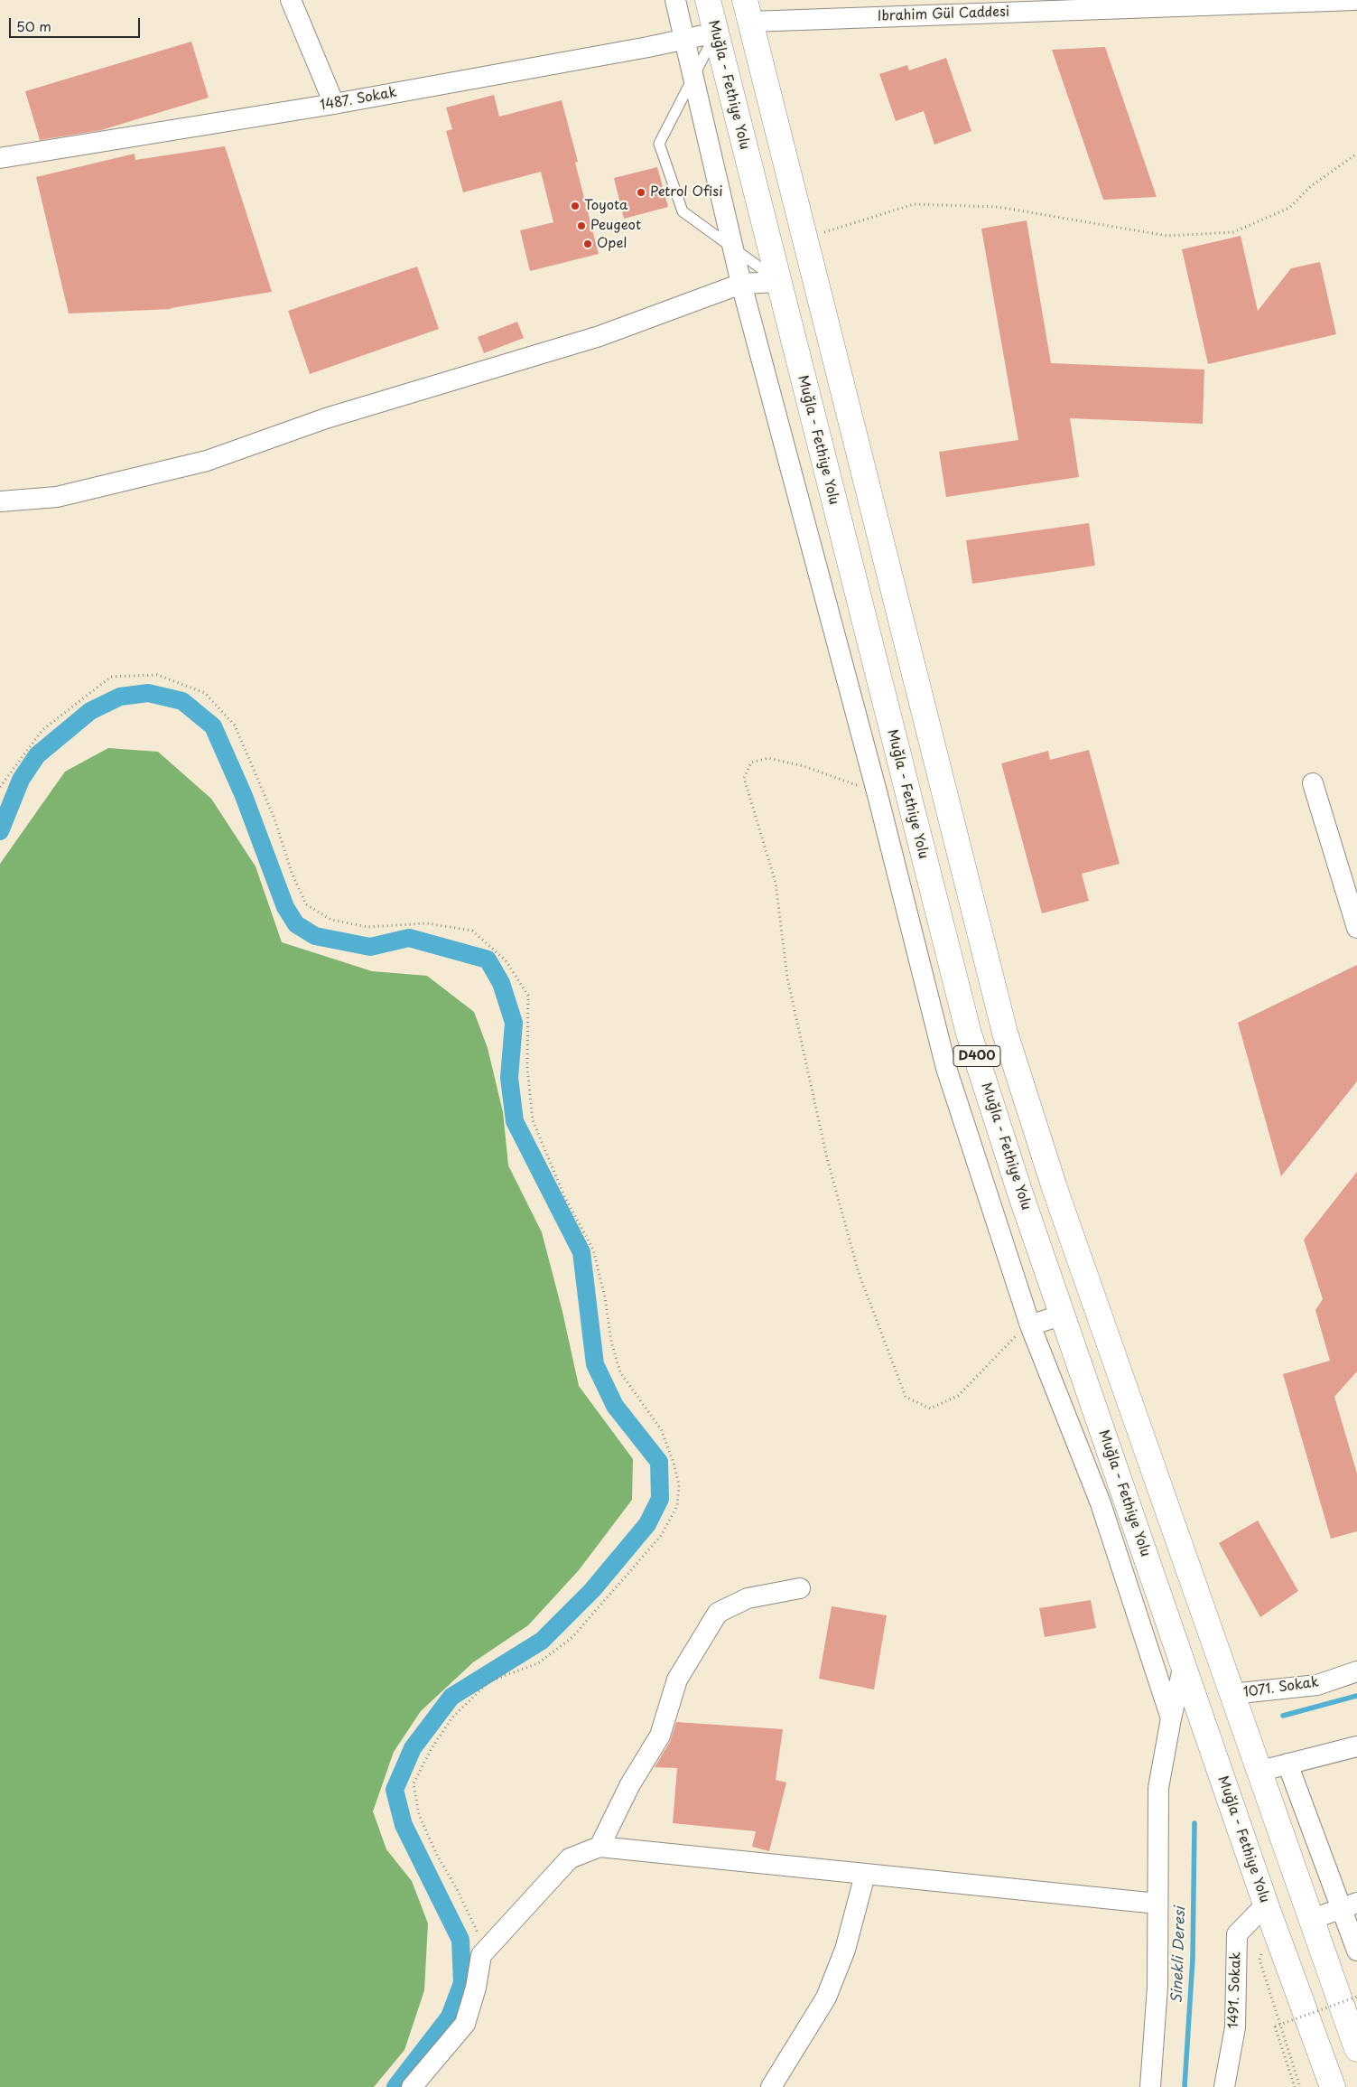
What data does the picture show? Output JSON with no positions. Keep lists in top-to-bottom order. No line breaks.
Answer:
{"streets":{"highway":["Muğla - Fethiye Yolu","D400"],"street":["Ibrahim Gül Caddesi","1487. Sokak","1071. Sokak","1491. Sokak"]},"crossings":[["Ibrahim Gül Caddesi","D400"],["Muğla - Fethiye Yolu","1487. Sokak"],["Muğla - Fethiye Yolu","1491. Sokak"],["D400","1071. Sokak"]],"water":["Sinekli Deresi"],"places":["Petrol Ofisi","Toyota","Peugeot","Opel"],"scale_bar":"50 m"}
